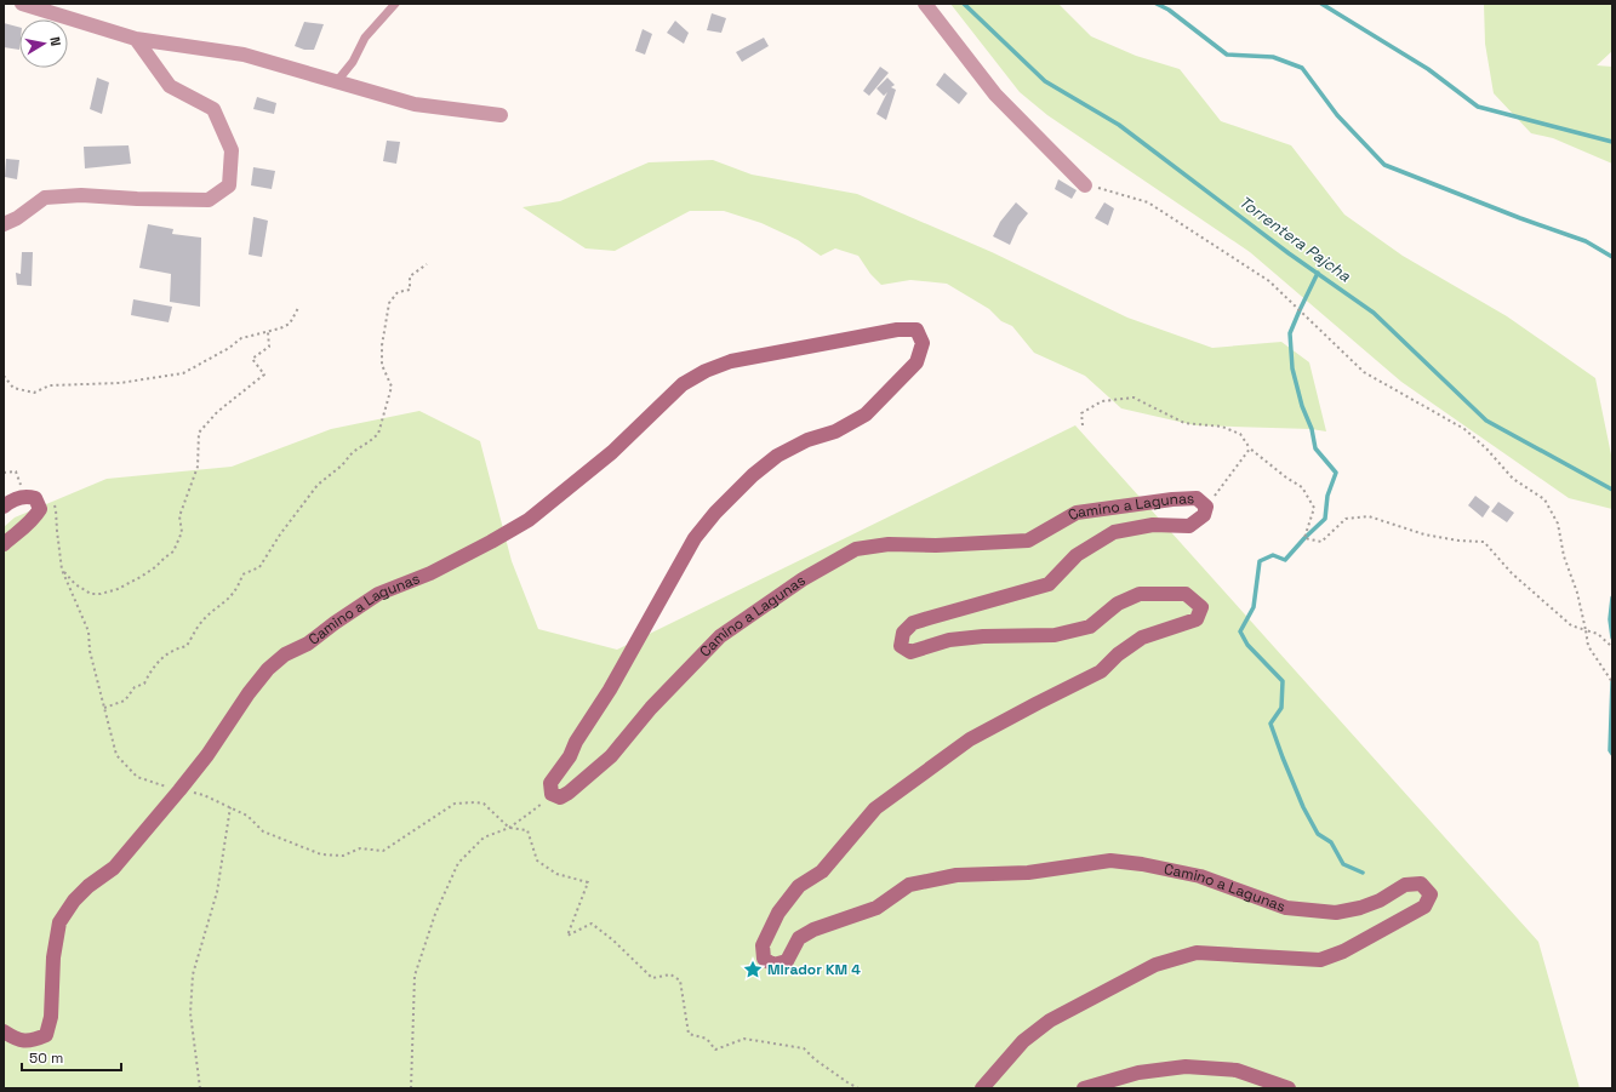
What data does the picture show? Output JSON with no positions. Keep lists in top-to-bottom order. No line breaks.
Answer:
{"streets":{"street":["Camino a Lagunas"]},"water":["Torrentera Pajcha"],"places":{"place":["Mirador KM 4"]},"scale_bar":"50 m","north":"right"}
